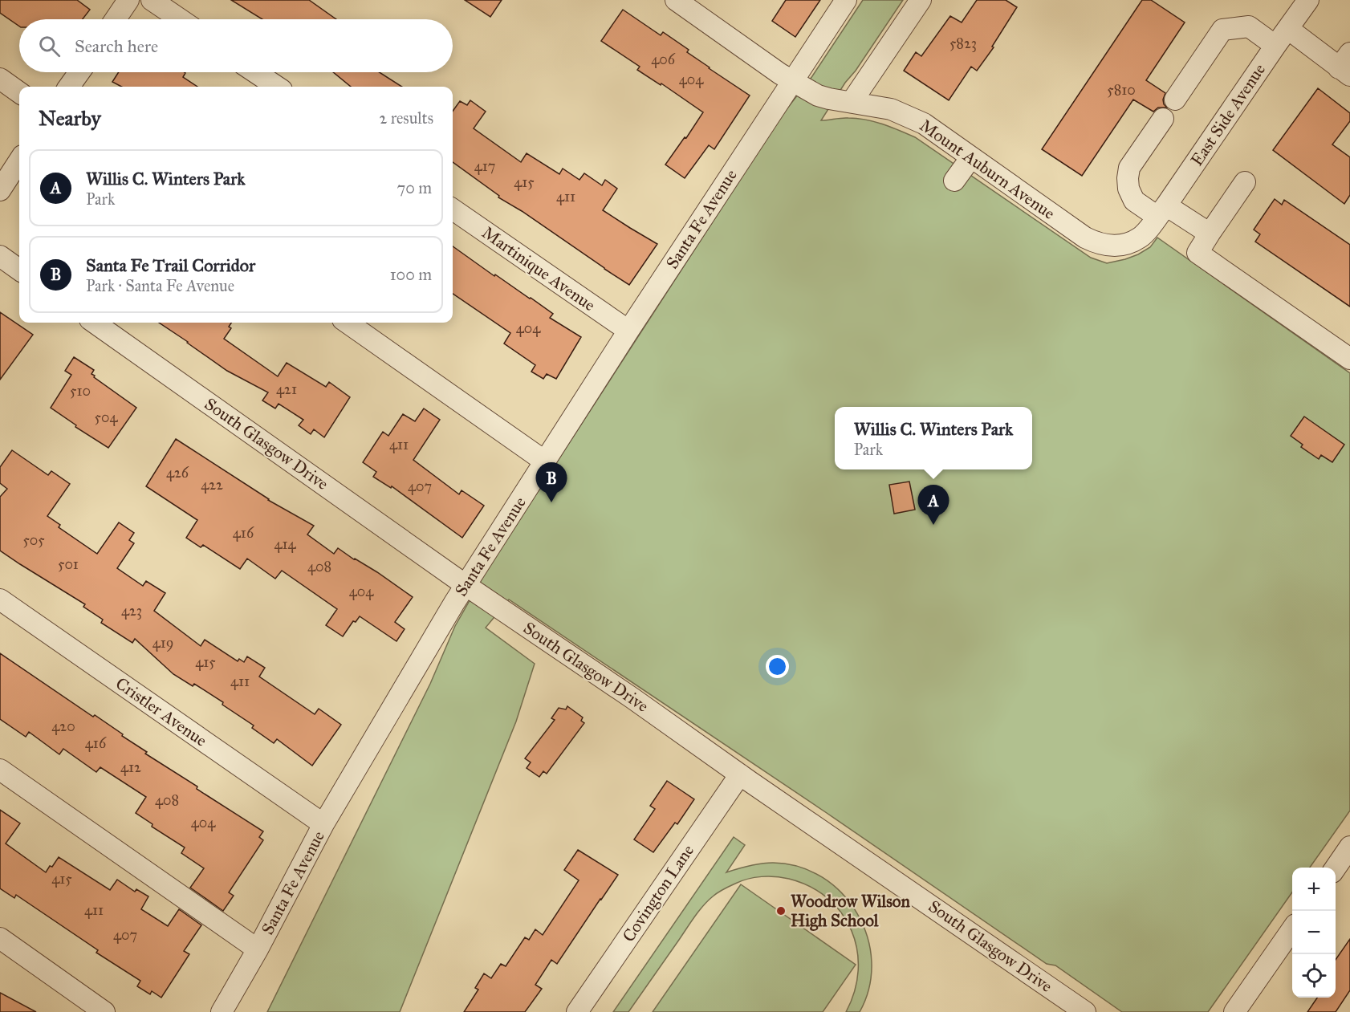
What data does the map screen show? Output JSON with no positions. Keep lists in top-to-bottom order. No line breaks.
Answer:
{"streets":{"street":["East Side Avenue","Mount Auburn Avenue","Santa Fe Avenue","Martinique Avenue","South Glasgow Drive","Cristler Avenue","Covington Lane"]},"crossings":[["East Side Avenue","Mount Auburn Avenue"],["Mount Auburn Avenue","Santa Fe Avenue"],["Santa Fe Avenue","Martinique Avenue"],["Santa Fe Avenue","South Glasgow Drive"],["Santa Fe Avenue","Cristler Avenue"],["South Glasgow Drive","Covington Lane"]],"places":["Woodrow Wilson High School"],"house_numbers":["5823","406","404","5810","417","415","411","404","421","510","504","411","426","422","407","416","505","414","501","408","404","423","419","415","411","420","416","412","408","404","415","411","407"],"page":{"search":"Search here","heading":["Nearby","2 results"],"list":[{"mark":"A","name":"Willis C. Winters Park","note":"Park","value":"70 m"},{"mark":"B","name":"Santa Fe Trail Corridor","note":"Park · Santa Fe Avenue","value":"100 m"}],"popup":["Willis C. Winters Park","Park"],"pins":["B","A"],"map_buttons":["+","−"]}}
